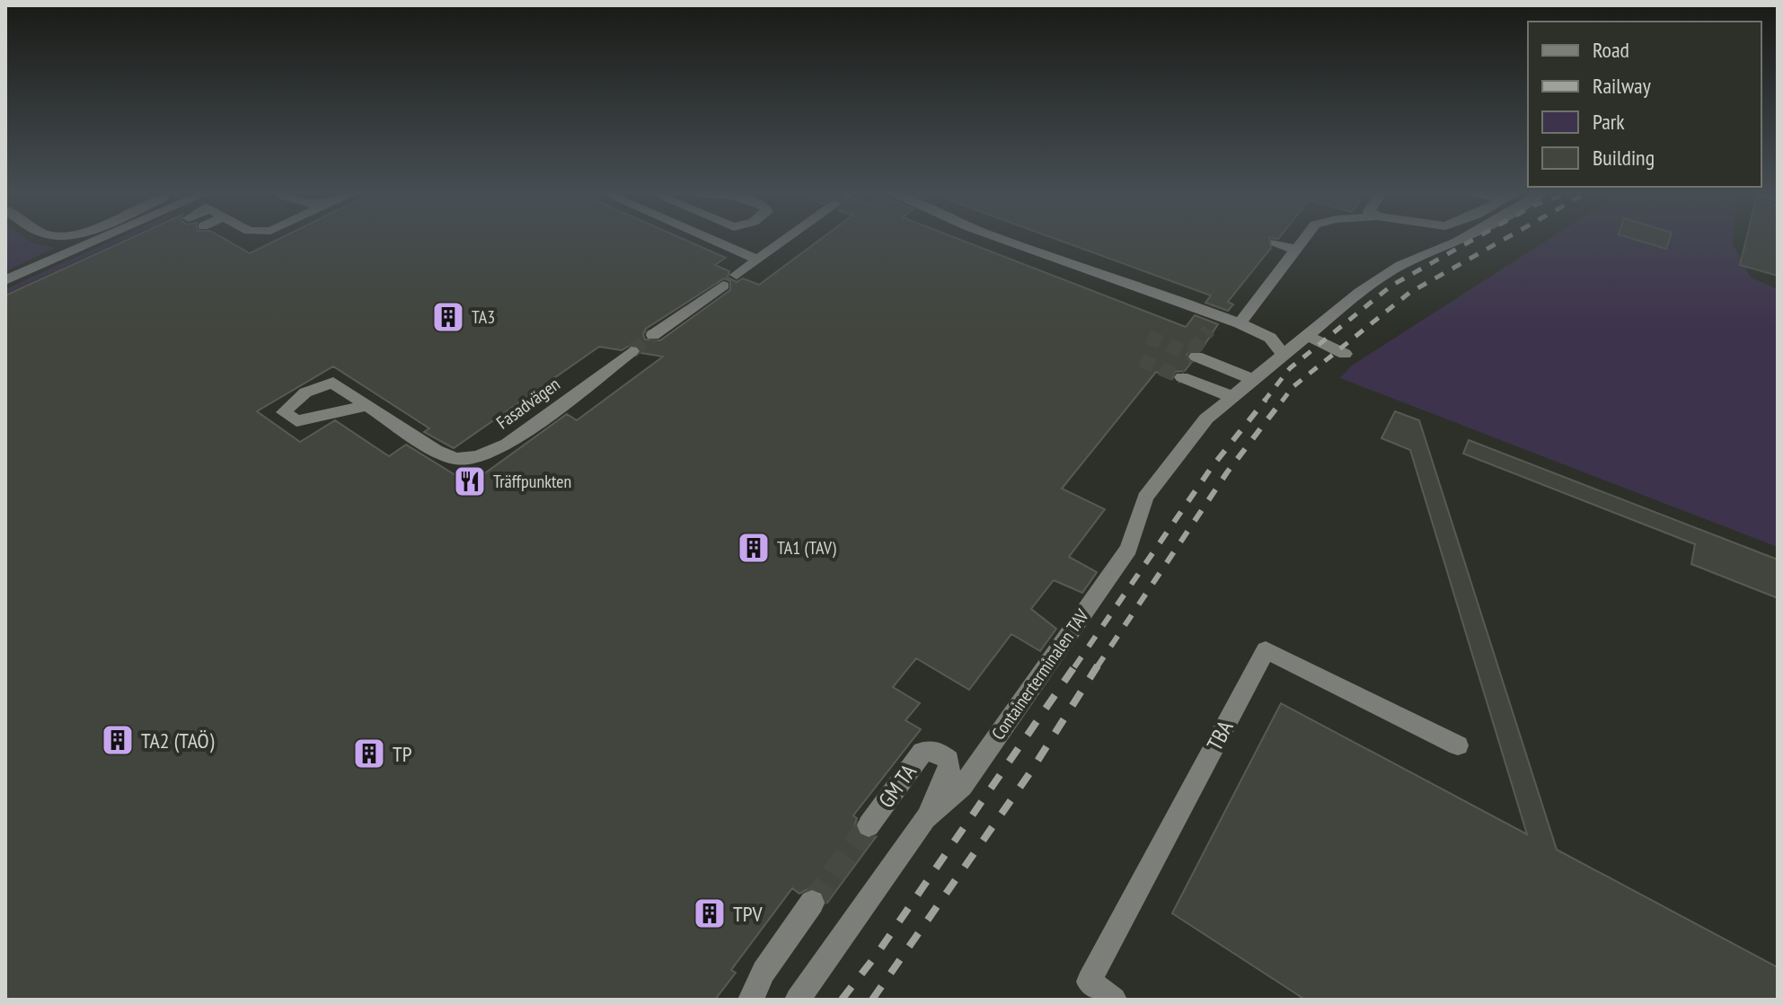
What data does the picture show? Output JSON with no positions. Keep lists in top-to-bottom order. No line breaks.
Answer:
{"streets":{"street":["Fasadvägen","Containerterminalen TAV","TBA","GM TA"]},"crossings":[["Containerterminalen TAV","GM TA"]],"places":{"building":["TA3","TA1 (TAV)","TA2 (TAÖ)","TP","TPV"],"restaurant":["Träffpunkten"]},"legend":["Road","Railway","Park","Building"]}
